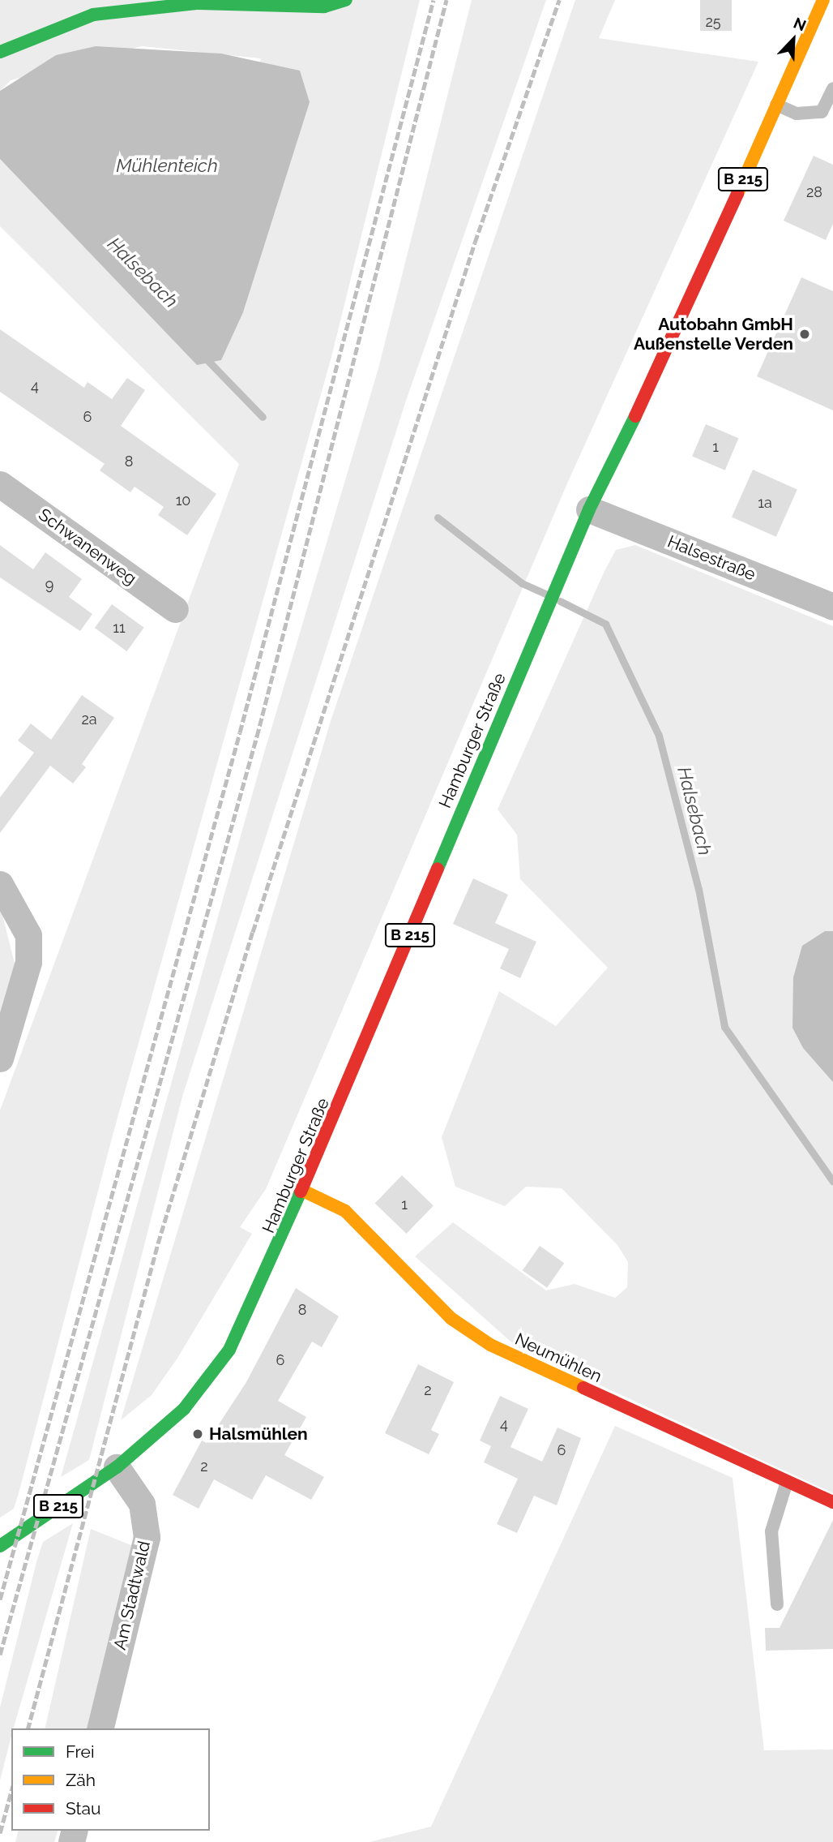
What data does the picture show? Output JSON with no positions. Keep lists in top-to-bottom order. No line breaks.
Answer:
{"streets":{"main road":["B 215","Hamburger Straße","Neumühlen"],"street":["Schwanenweg","Halsestraße","Am Stadtwald"]},"crossings":[["B 215","Hamburger Straße"],["B 215","Am Stadtwald"],["Halsestraße","Hamburger Straße"],["Hamburger Straße","Neumühlen"],["Hamburger Straße","Am Stadtwald"]],"water":["Mühlenteich","Halsebach"],"places":["Autobahn GmbH Außenstelle Verden","Halsmühlen"],"house_numbers":["25","28","4","6","1","8","10","1a","9","11","2a","1","8","6","2","4","6","2"],"legend":["Frei","Zäh","Stau"],"north":"top right"}
